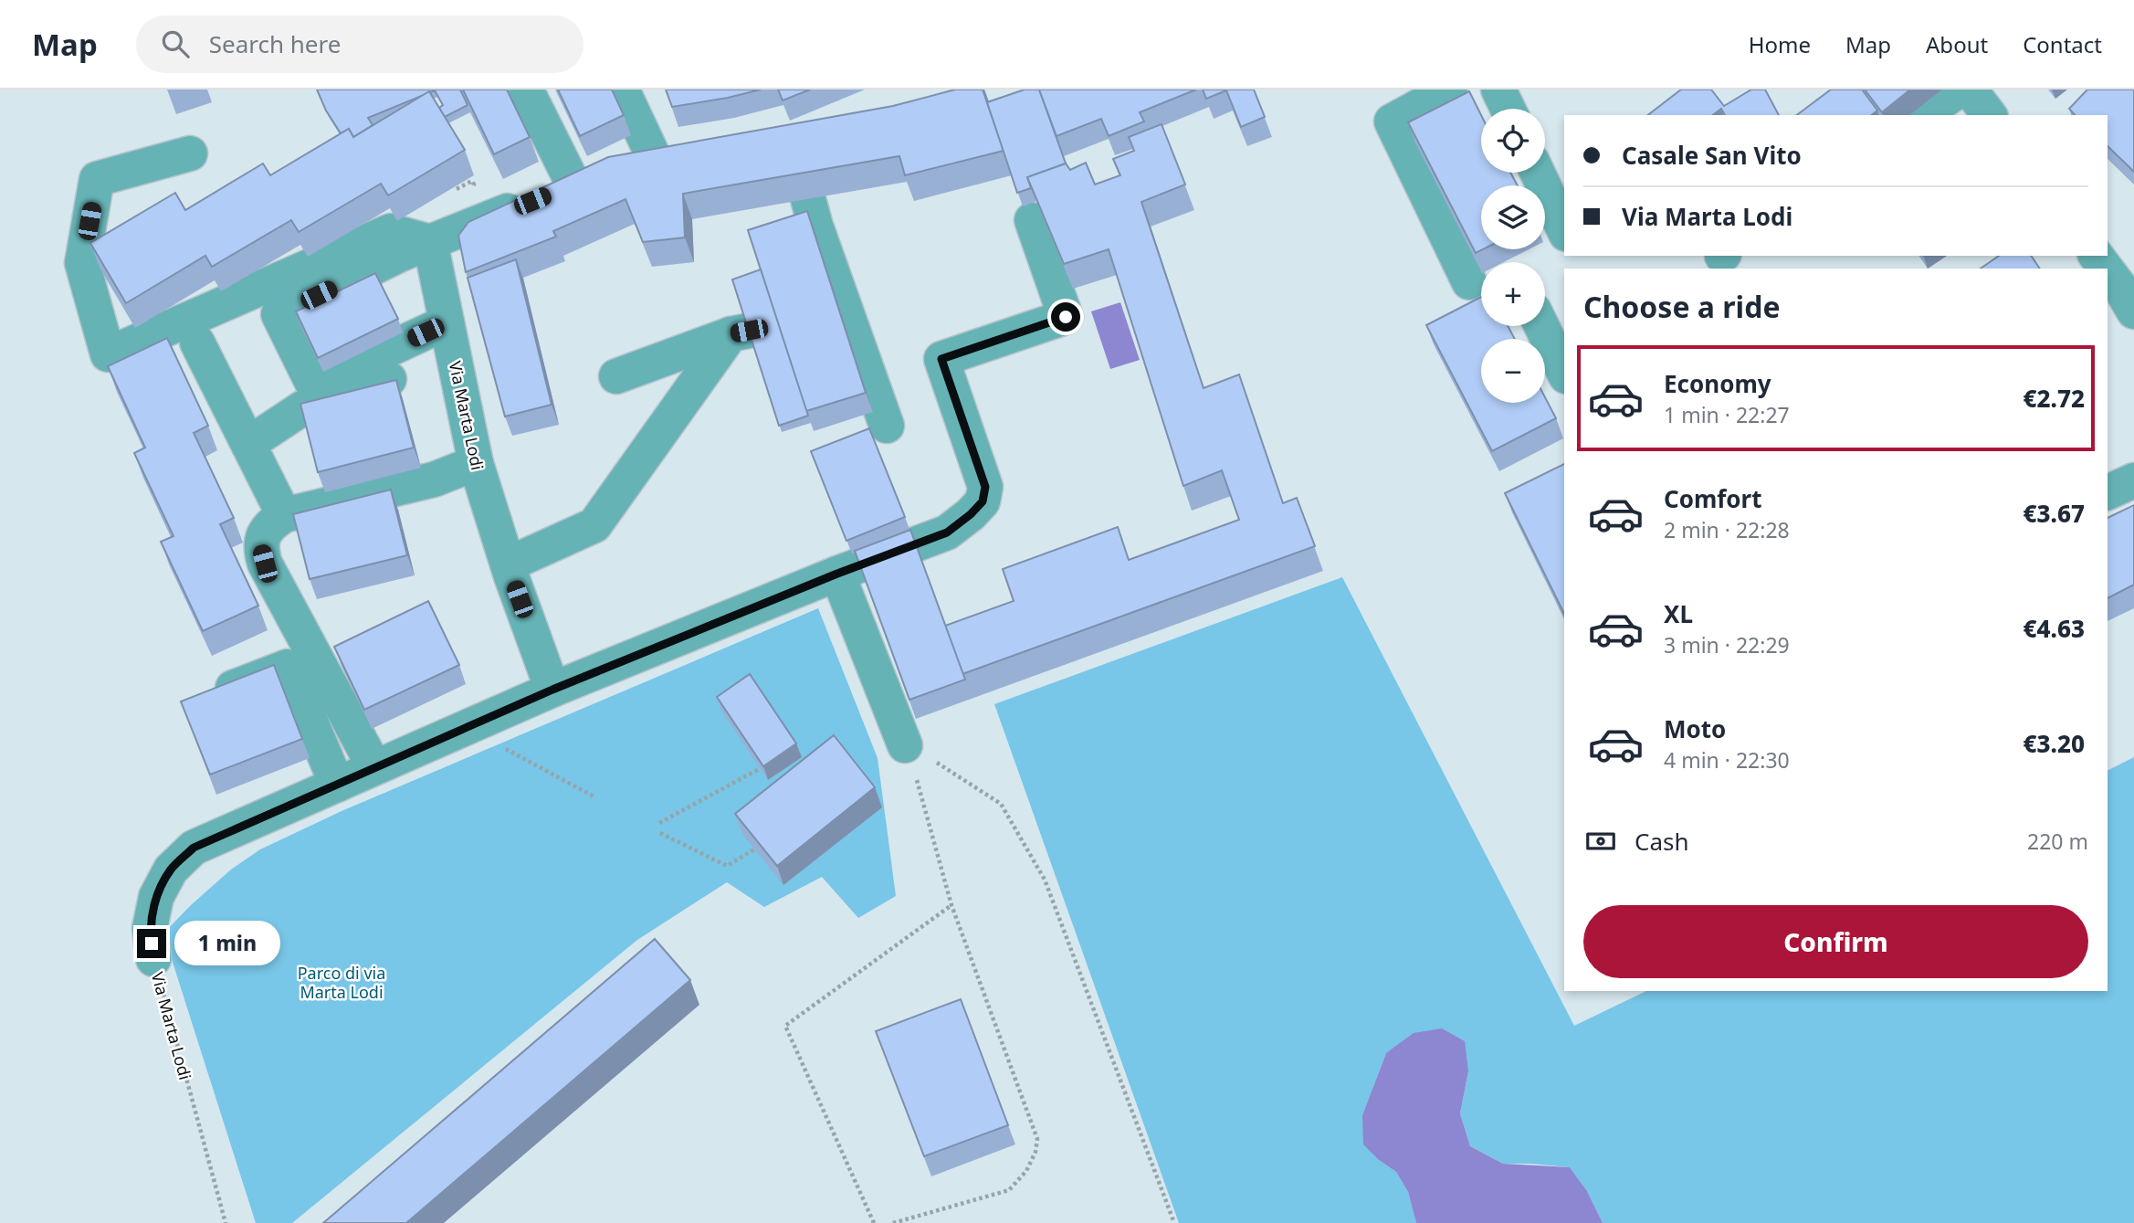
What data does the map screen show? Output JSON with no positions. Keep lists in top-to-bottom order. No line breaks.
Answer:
{"streets":{"street":["Via Marta Lodi"]},"parks":["Parco di via Marta Lodi"],"page":{"header":"Map","search":"Search here","nav":["Home","Map","About","Contact"],"map_buttons":["+","−"],"banner":["Casale San Vito","Via Marta Lodi"],"heading":"Choose a ride","list":[{"name":"Economy","note":"1 min · 22:27","value":"€2.72"},{"name":"Comfort","note":"2 min · 22:28","value":"€3.67"},{"name":"XL","note":"3 min · 22:29","value":"€4.63"},{"name":"Moto","note":"4 min · 22:30","value":"€3.20"}],"pay":["Cash","220 m"],"buttons":"Confirm","bubble":"1 min"}}
